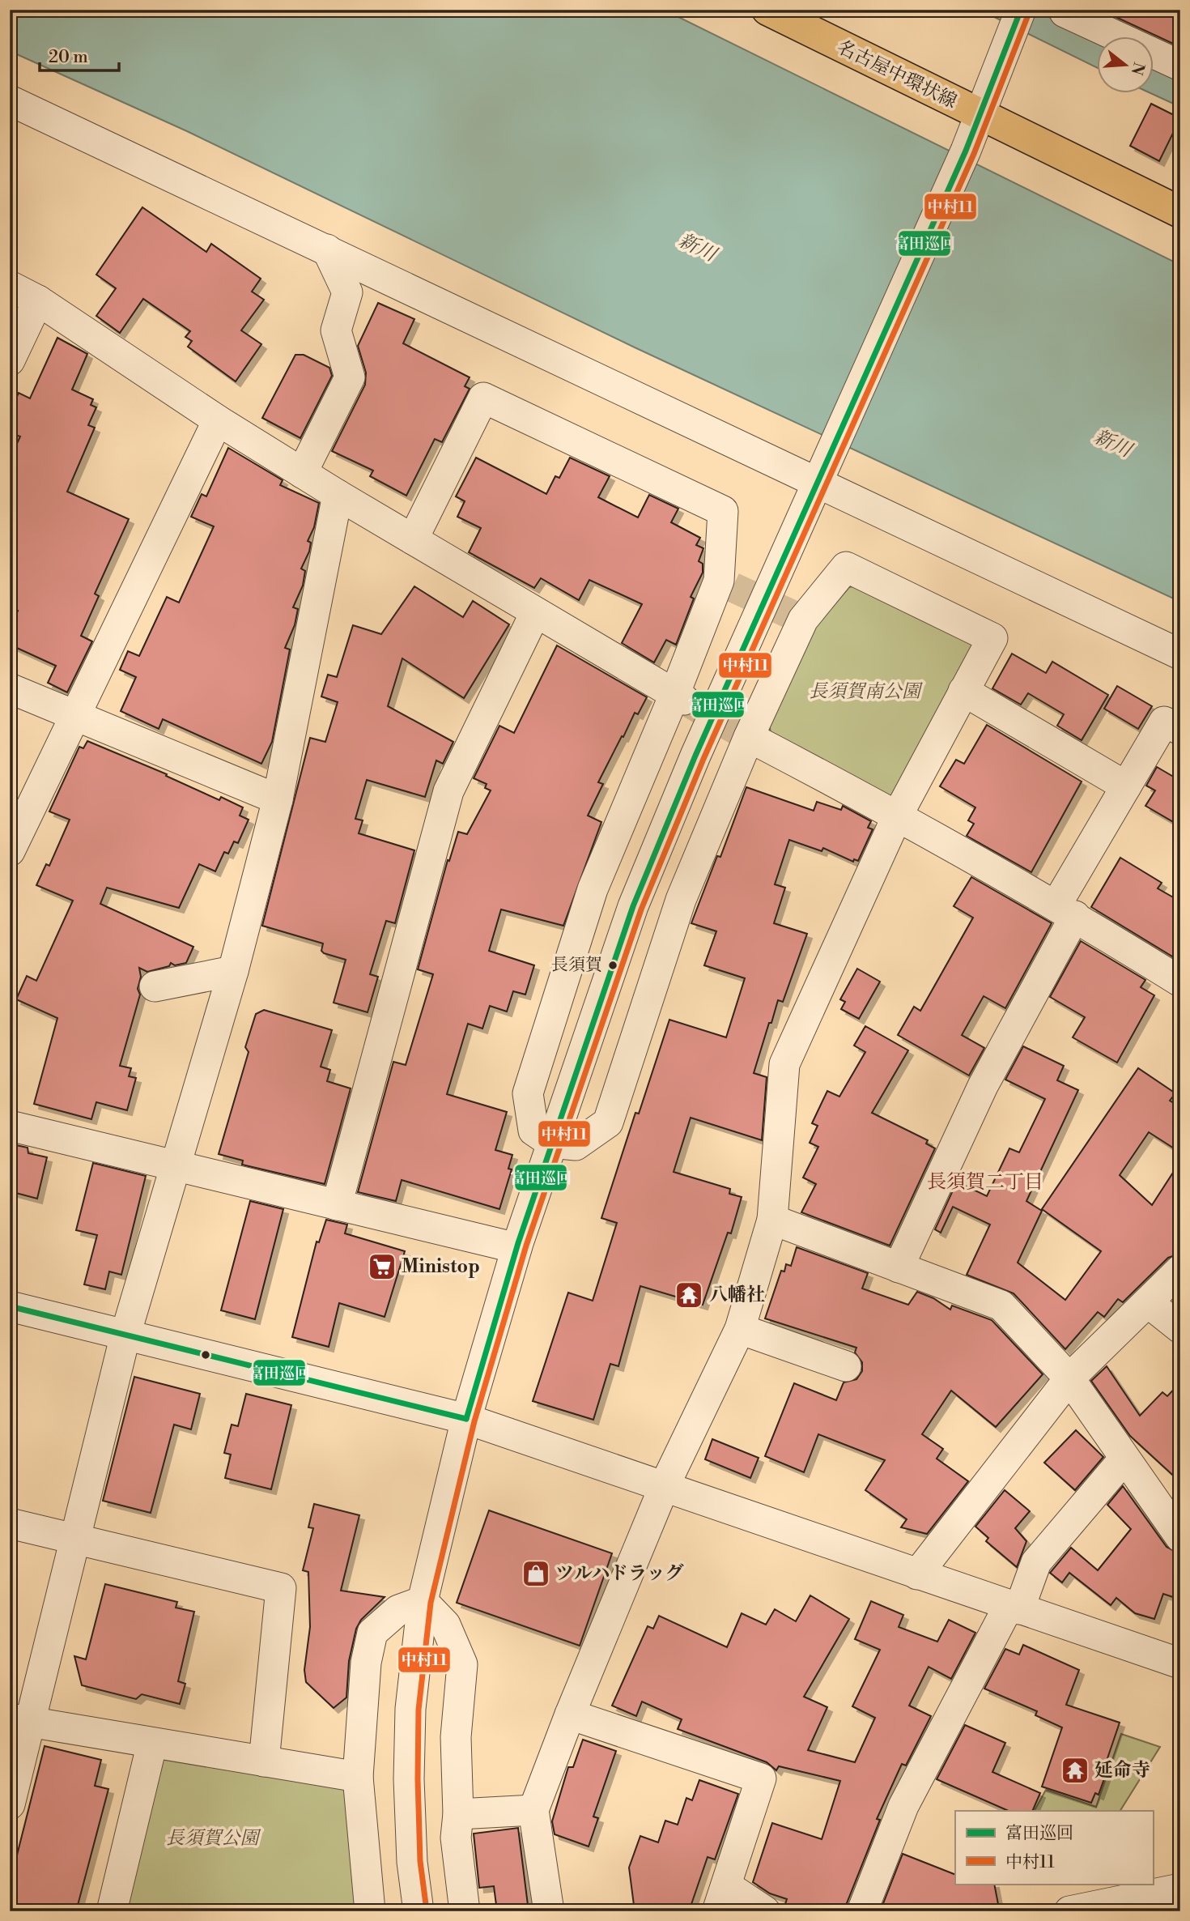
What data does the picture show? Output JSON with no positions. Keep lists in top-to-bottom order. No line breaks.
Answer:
{"streets":{"main road":["名古屋中環状線"]},"districts":["長須賀二丁目"],"water":["新川"],"parks":["長須賀南公園","長須賀公園"],"places":{"other":["長須賀"],"supermarket":["Ministop"],"temple":["八幡社","延命寺"],"shop":["ツルハドラッグ"]},"lines":["transit line 富田巡回","transit line 中村11"],"legend":["富田巡回","中村11"],"scale_bar":"20 m","north":"right"}
